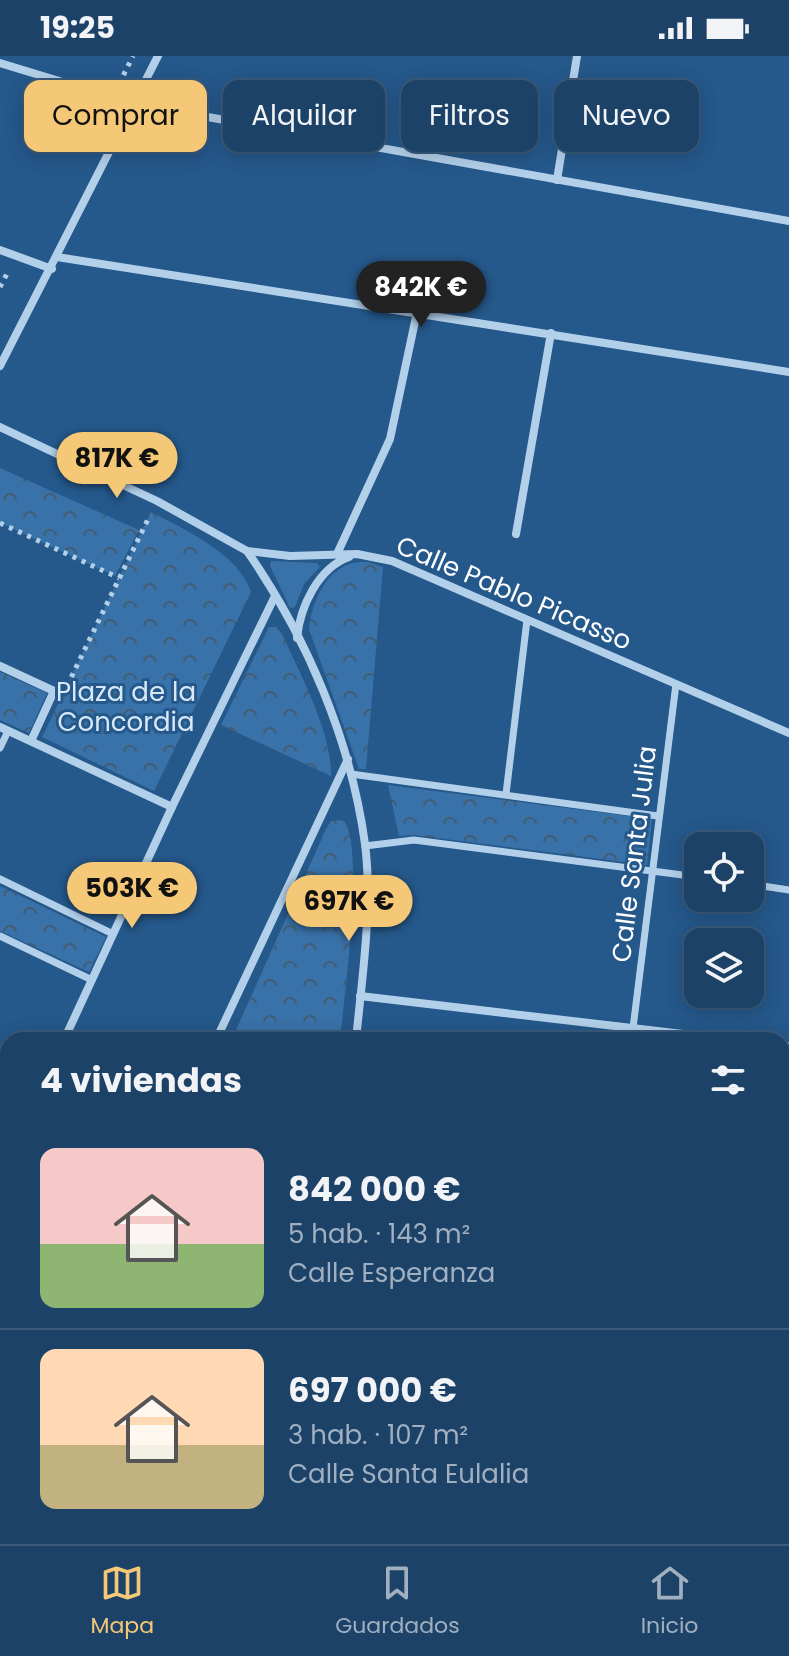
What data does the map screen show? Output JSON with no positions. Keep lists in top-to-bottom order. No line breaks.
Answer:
{"streets":{"street":["Calle Pablo Picasso","Calle Santa Julia"]},"crossings":[["Calle Pablo Picasso","Calle Santa Julia"]],"parks":["Plaza de la Concordia"],"page":{"status":"19:25","chip":["Comprar","Alquilar","Filtros","Nuevo"],"price":["842K €","817K €","503K €","697K €"],"heading":"4 viviendas","list":[{"name":"842 000 €","note":"5 hab. · 143 m² · Calle Esperanza"},{"name":"697 000 €","note":"3 hab. · 107 m² · Calle Santa Eulalia"}],"tabs":["Mapa","Guardados","Inicio"]}}
